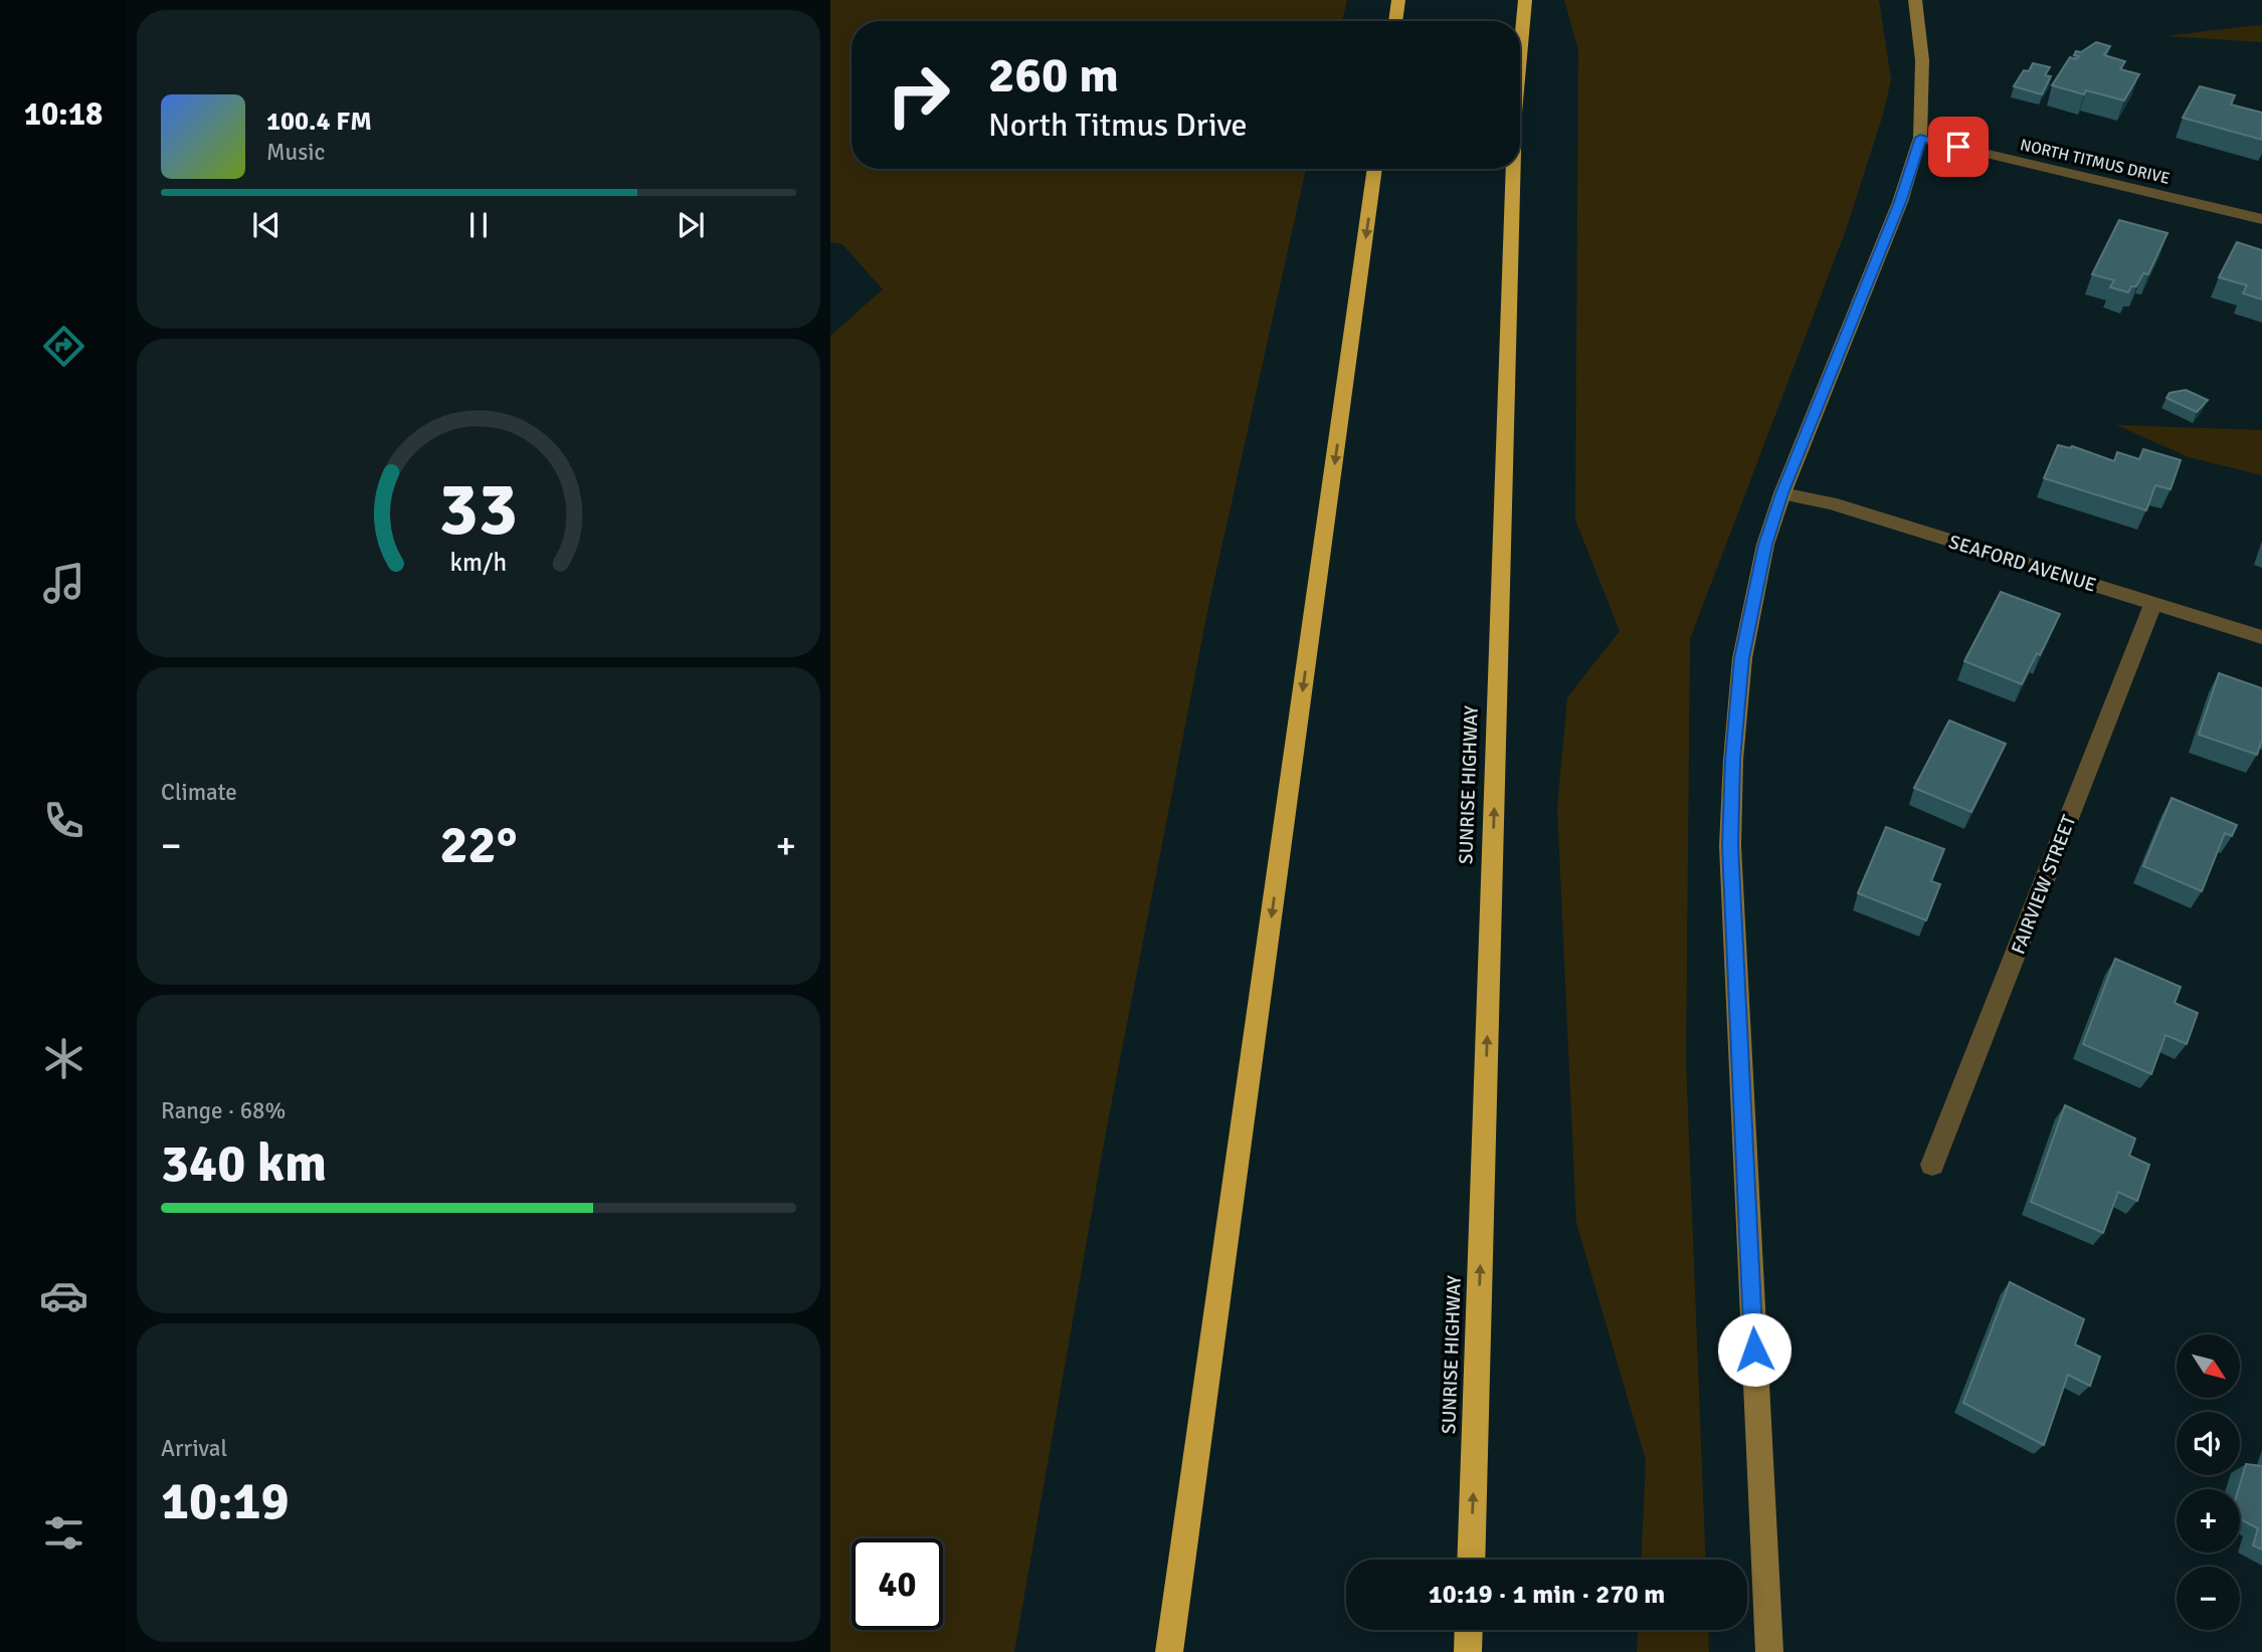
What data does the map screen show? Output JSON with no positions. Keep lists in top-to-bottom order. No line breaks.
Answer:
{"streets":{"highway":["SUNRISE HIGHWAY"],"street":["NORTH TITMUS DRIVE","SEAFORD AVENUE","FAIRVIEW STREET"]},"crossings":[["SEAFORD AVENUE","FAIRVIEW STREET"]],"north":"bottom right","page":{"tabs":"10:18","turn":["260 m","North Titmus Drive"],"song":["100.4 FM","Music"],"tile":["Climate",["Range · 68%","340 km"],["Arrival","10:19"]],"heat":["−","22°","+"],"map_buttons":["+","−"],"limit":"40","trip":"10:19 · 1 min · 270 m","gauge":["33","km/h"]}}
